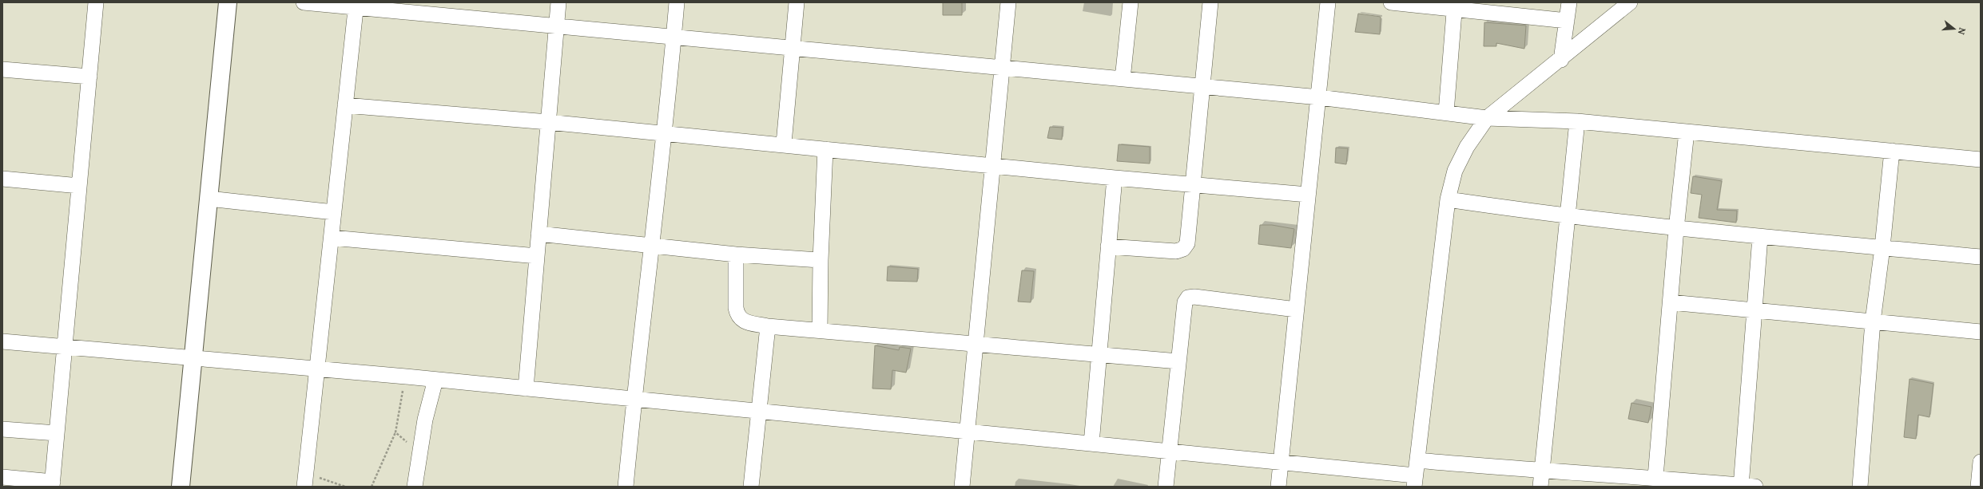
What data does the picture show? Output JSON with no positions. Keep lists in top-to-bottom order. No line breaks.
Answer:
{"north":"right"}
